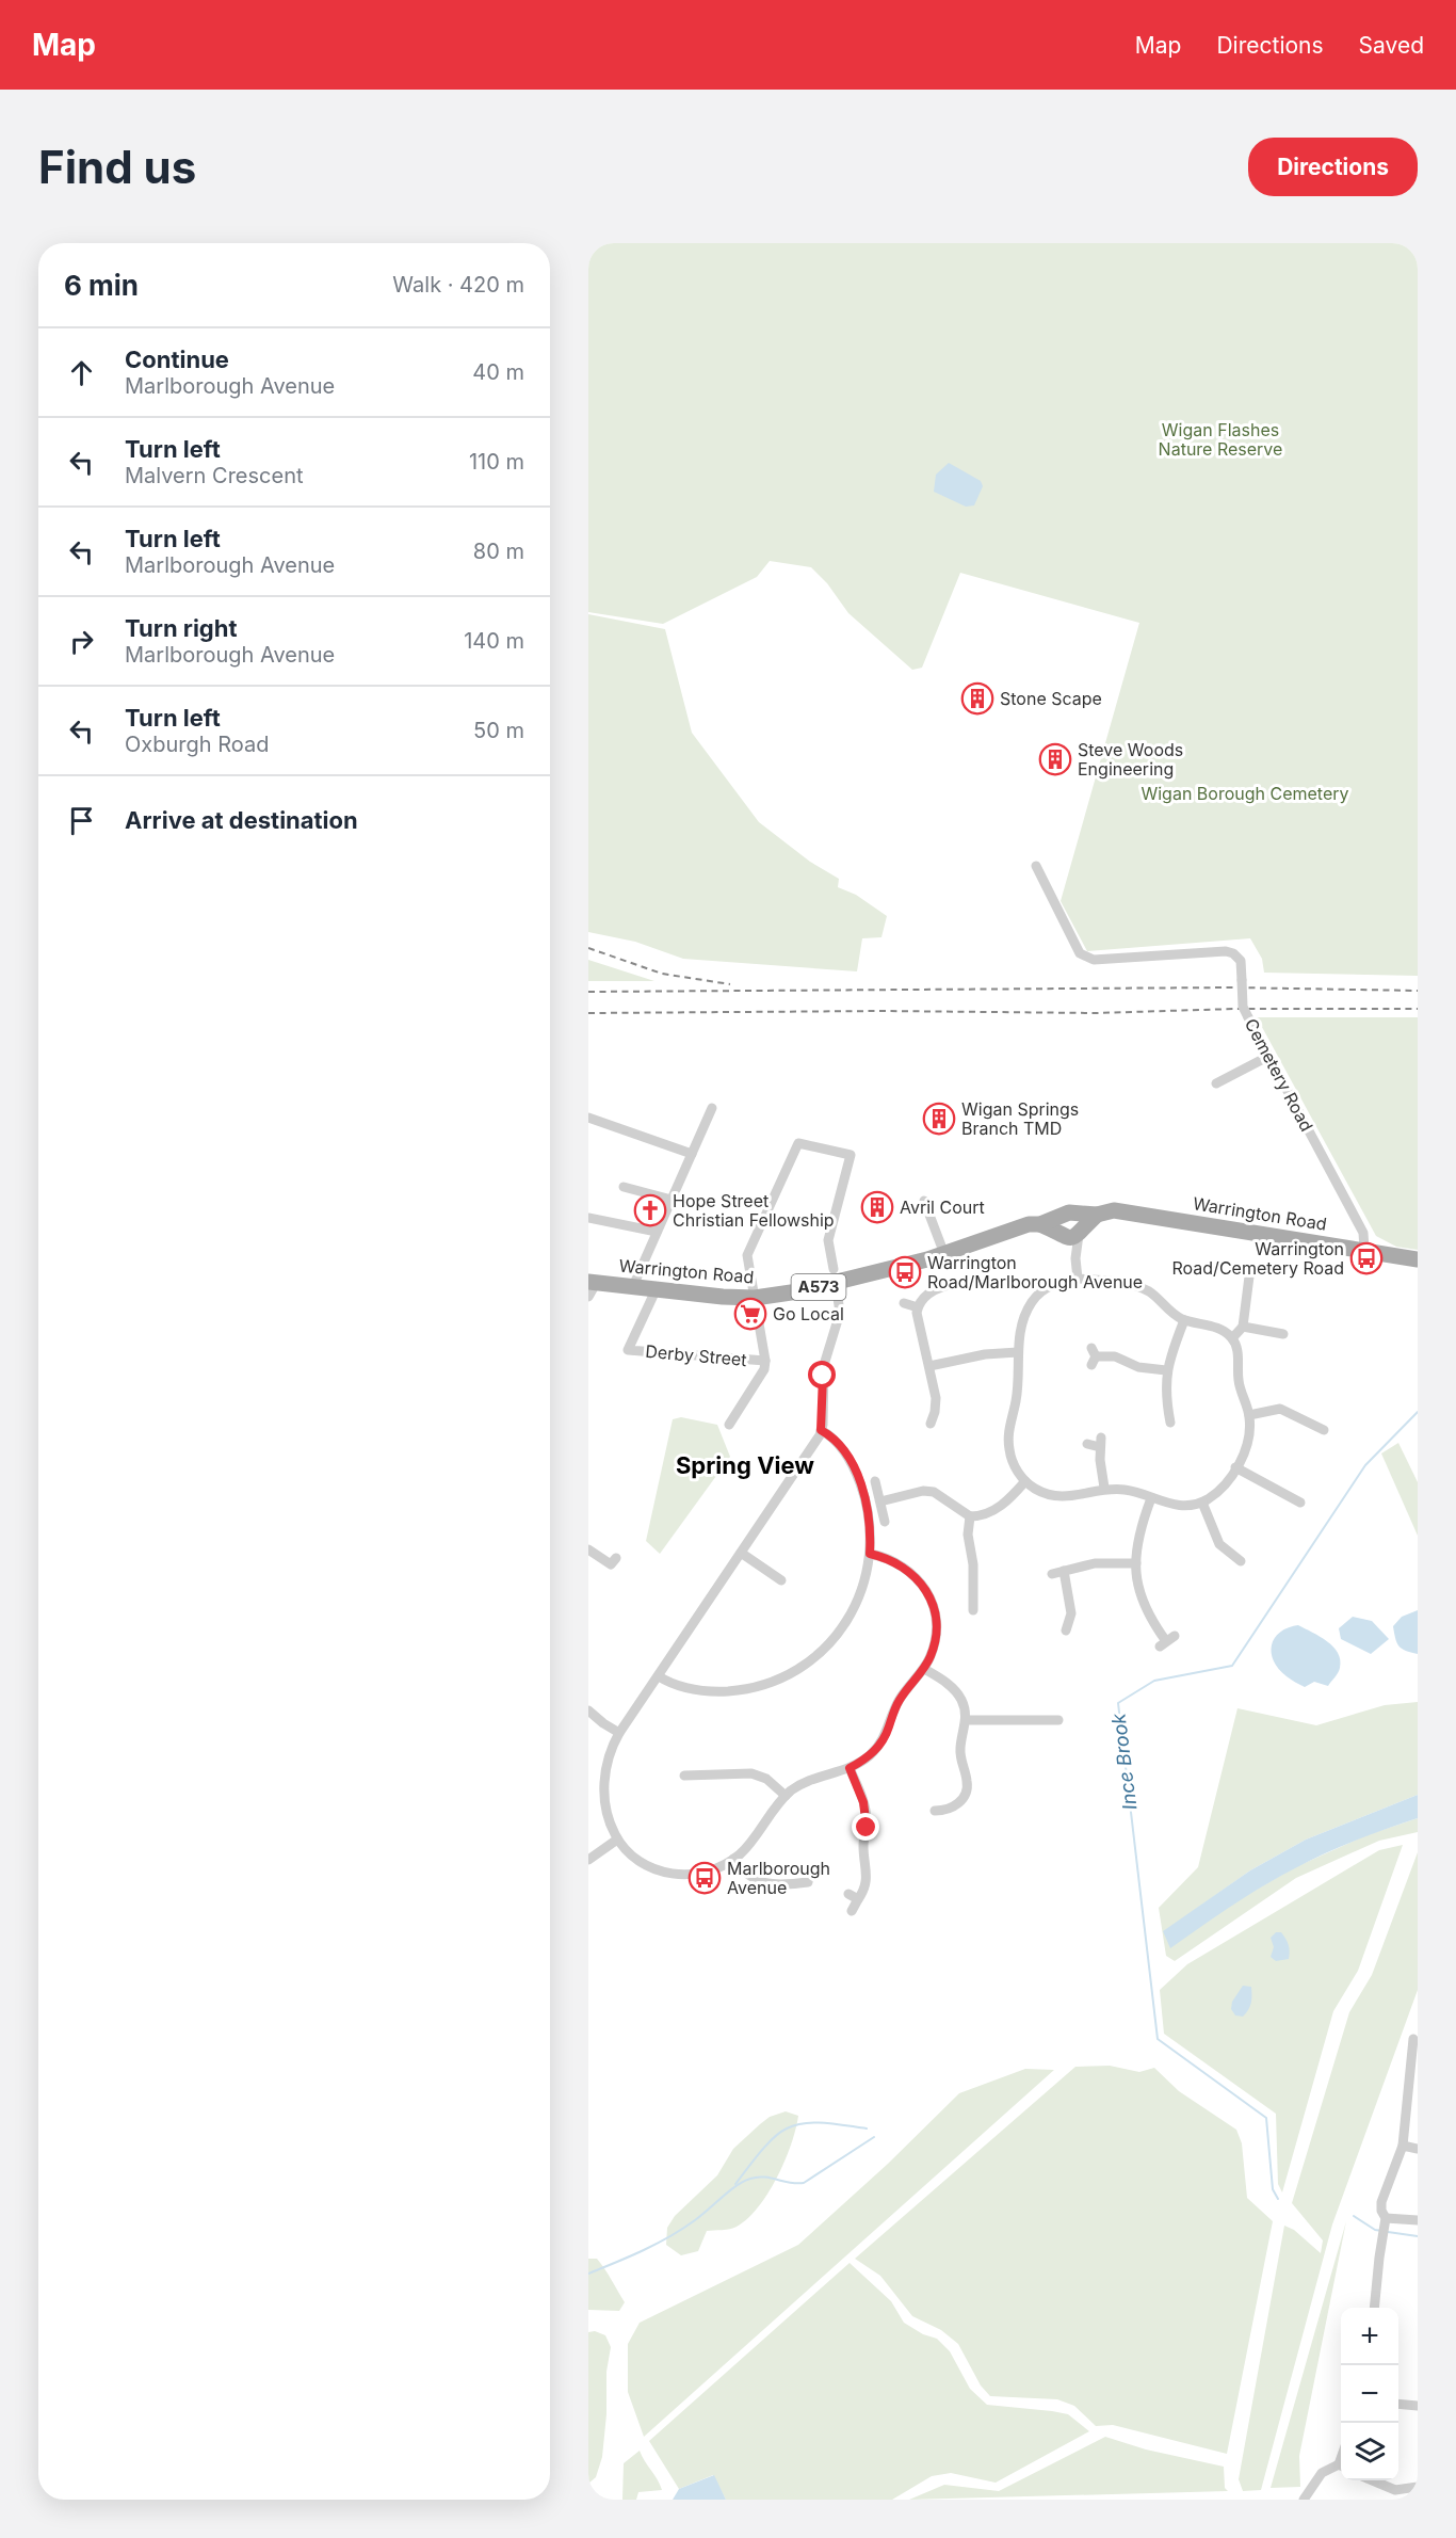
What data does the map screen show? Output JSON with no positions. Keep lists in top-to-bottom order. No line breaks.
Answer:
{"streets":{"main road":["Warrington Road","A573"],"street":["Cemetery Road","Derby Street"]},"crossings":[["Cemetery Road","Warrington Road"],["Warrington Road","Derby Street"]],"districts":["Spring View"],"water":["Ince Brook"],"parks":["Wigan Flashes Nature Reserve","Wigan Borough Cemetery"],"places":{"building":["Stone Scape","Steve Woods Engineering","Wigan Springs Branch TMD","Avril Court"],"church":["Hope Street Christian Fellowship"],"bus stop":["Warrington Road/Cemetery Road","Warrington Road/Marlborough Avenue","Marlborough Avenue"],"supermarket":["Go Local"]},"page":{"header":"Map","nav":["Map","Directions","Saved"],"buttons":"Directions","title":"Find us","heading":["6 min","Walk · 420 m"],"list":[["Continue","Marlborough Avenue","40 m"],["Turn left","Malvern Crescent","110 m"],["Turn left","Marlborough Avenue","80 m"],["Turn right","Marlborough Avenue","140 m"],["Turn left","Oxburgh Road","50 m"],"Arrive at destination"],"map_buttons":["+","−"]}}
